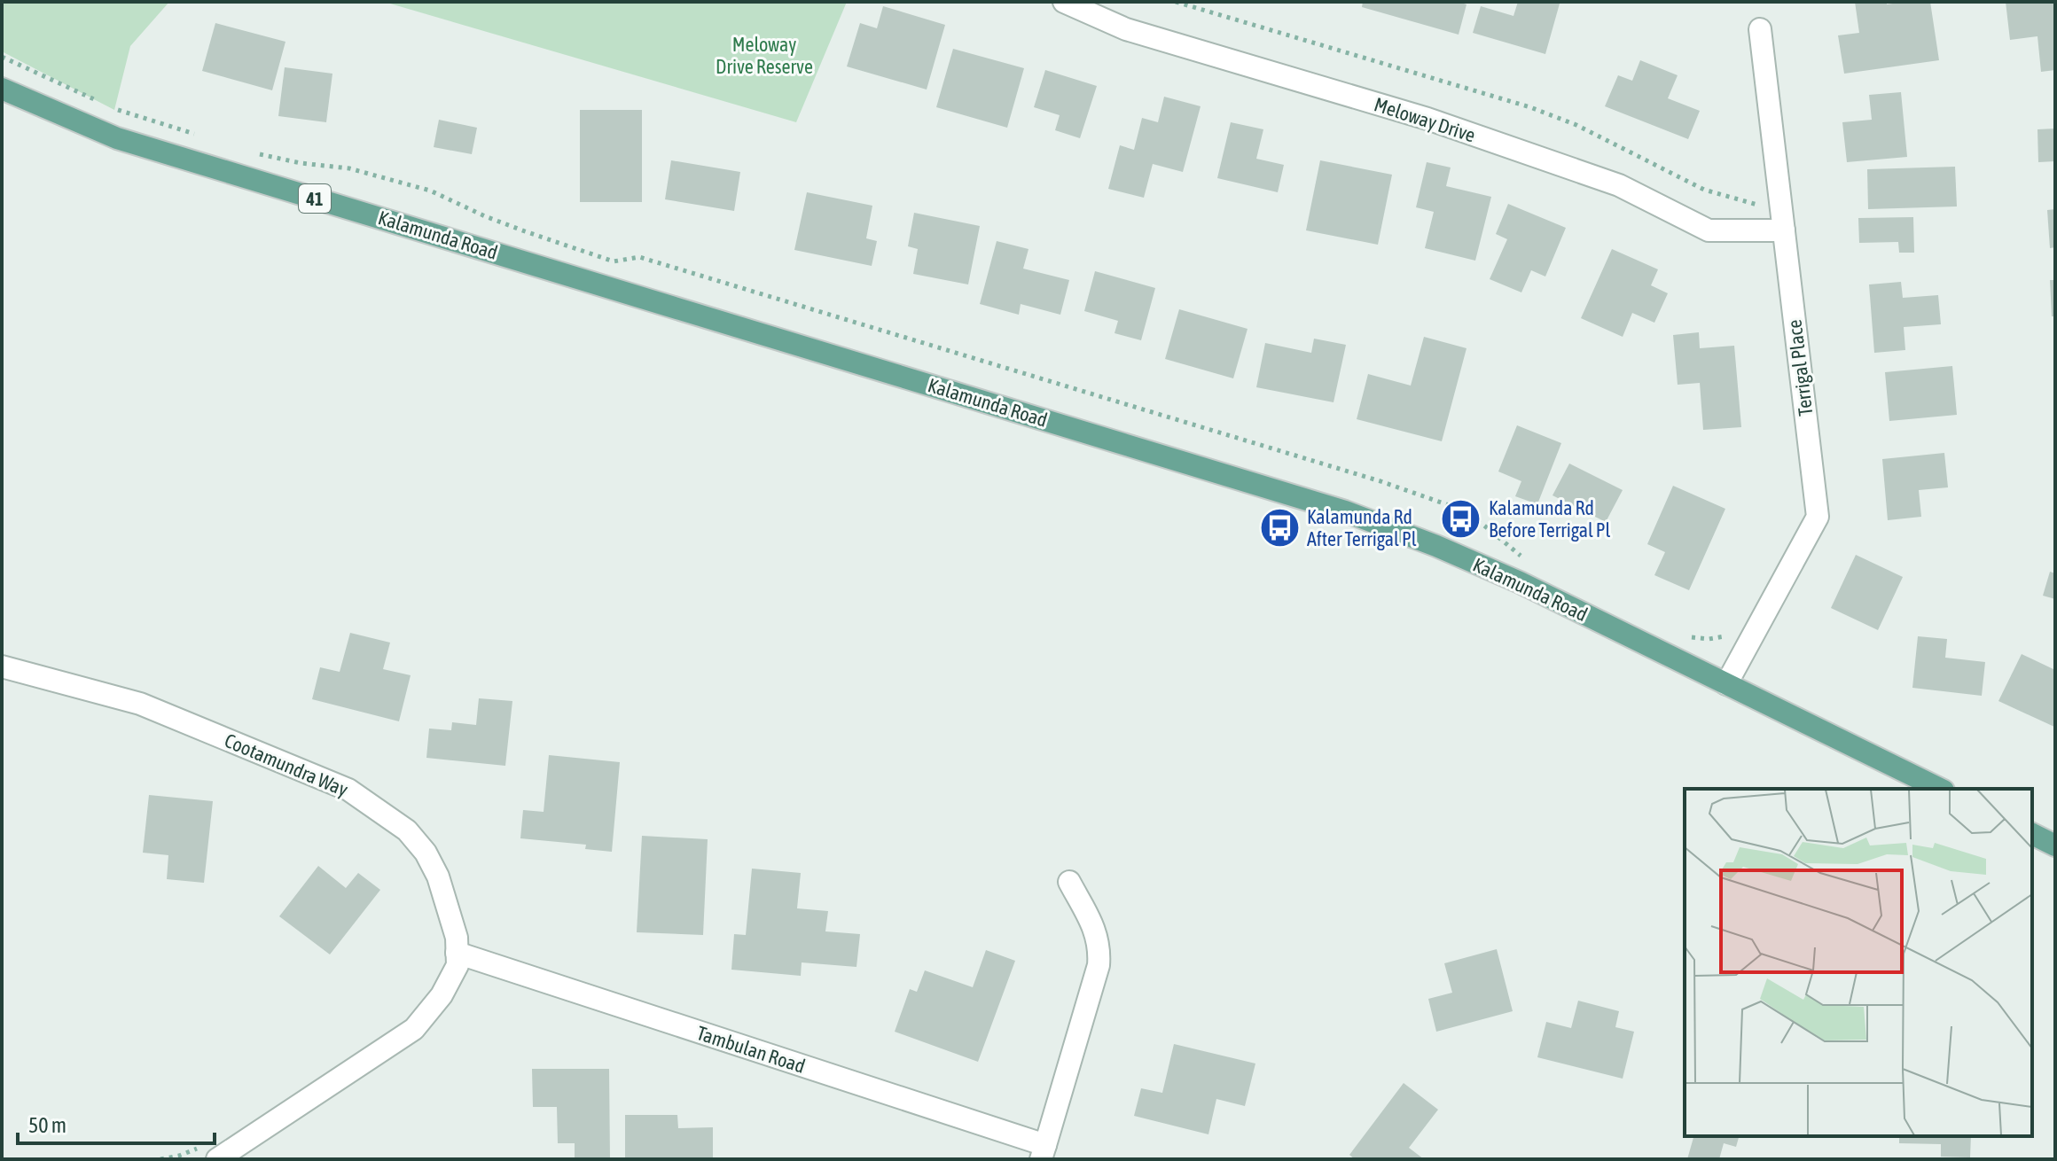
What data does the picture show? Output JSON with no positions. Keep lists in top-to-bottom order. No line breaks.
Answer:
{"streets":{"main road":["41","Kalamunda Road"],"street":["Meloway Drive","Terrigal Place","Cootamundra Way","Tambulan Road"]},"crossings":[["Meloway Drive","Terrigal Place"],["Kalamunda Road","Terrigal Place"],["Cootamundra Way","Tambulan Road"]],"parks":["Meloway Drive Reserve"],"places":{"bus stop":["Kalamunda Rd Before Terrigal Pl","Kalamunda Rd After Terrigal Pl"]},"scale_bar":"50 m"}
